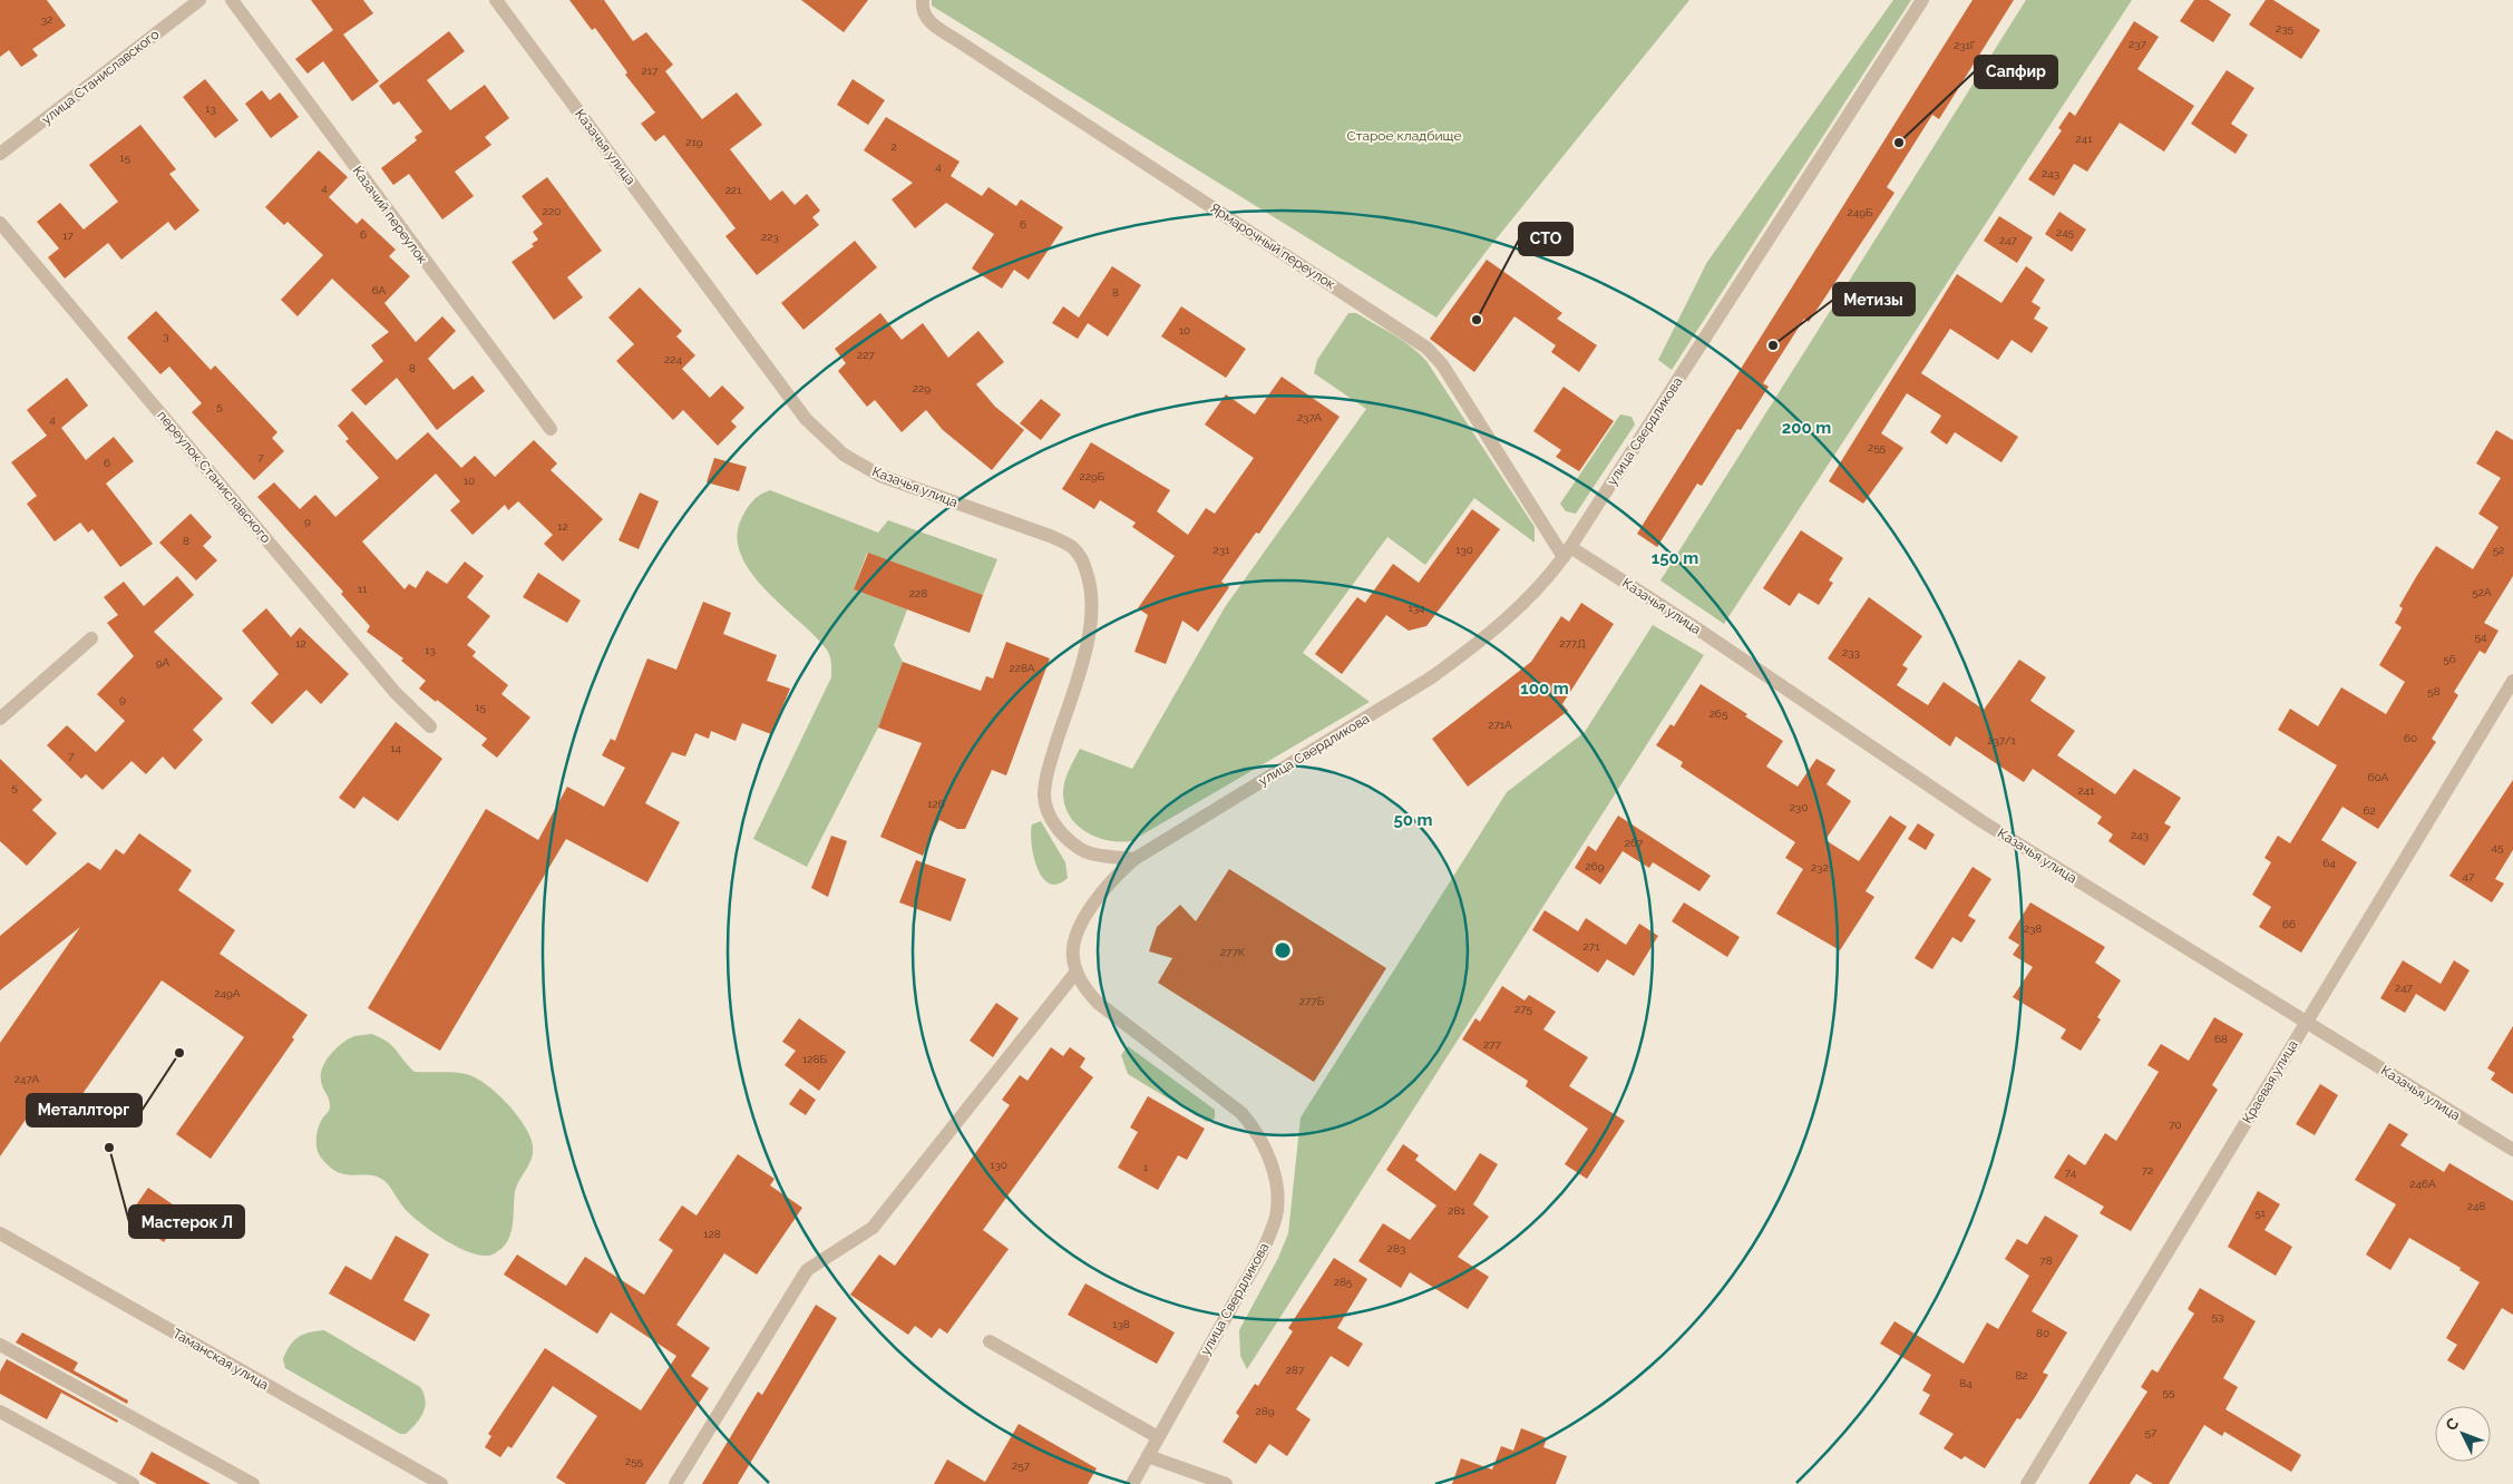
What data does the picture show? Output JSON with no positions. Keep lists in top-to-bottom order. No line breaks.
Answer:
{"streets":{"street":["улица Станиславского","Казачья улица","Казачий переулок","Ярмарочный переулок","улица Свердликова","переулок Станиславского","Краевая улица","Таманская улица"]},"crossings":[["Казачья улица","Ярмарочный переулок"],["Казачья улица","улица Свердликова"],["Казачья улица","Краевая улица"],["Ярмарочный переулок","улица Свердликова"]],"parks":["Старое кладбище"],"places":["Сапфир","СТО","Метизы","Металлторг","Мастерок Л"],"house_numbers":["32","235","237","231Г","217","13","241","219","2","15","4","243","4","221","220","249Б","6","245","6","17","223","247","6А","8","10","3","227","224","8","229","5","237А","4","255","7","6","229Б","10","9","12","8","231","130","52","11","52А","228","134","54","12","277Д","13","233","56","9А","228А","58","9","15","265","271А","60","237/1","14","7","60А","5","241","126","230","62","243","267","45","64","269","232","47","66","238","271","277К","247","249А","277Б","275","68","277","128Б","247А","70","130","1","72","74","246А","248","281","51","128","283","78","285","53","138","80","287","82","84","55","289","57","255","257"],"north":"top left","rings":["200 m","150 m","100 m","50 m"]}
